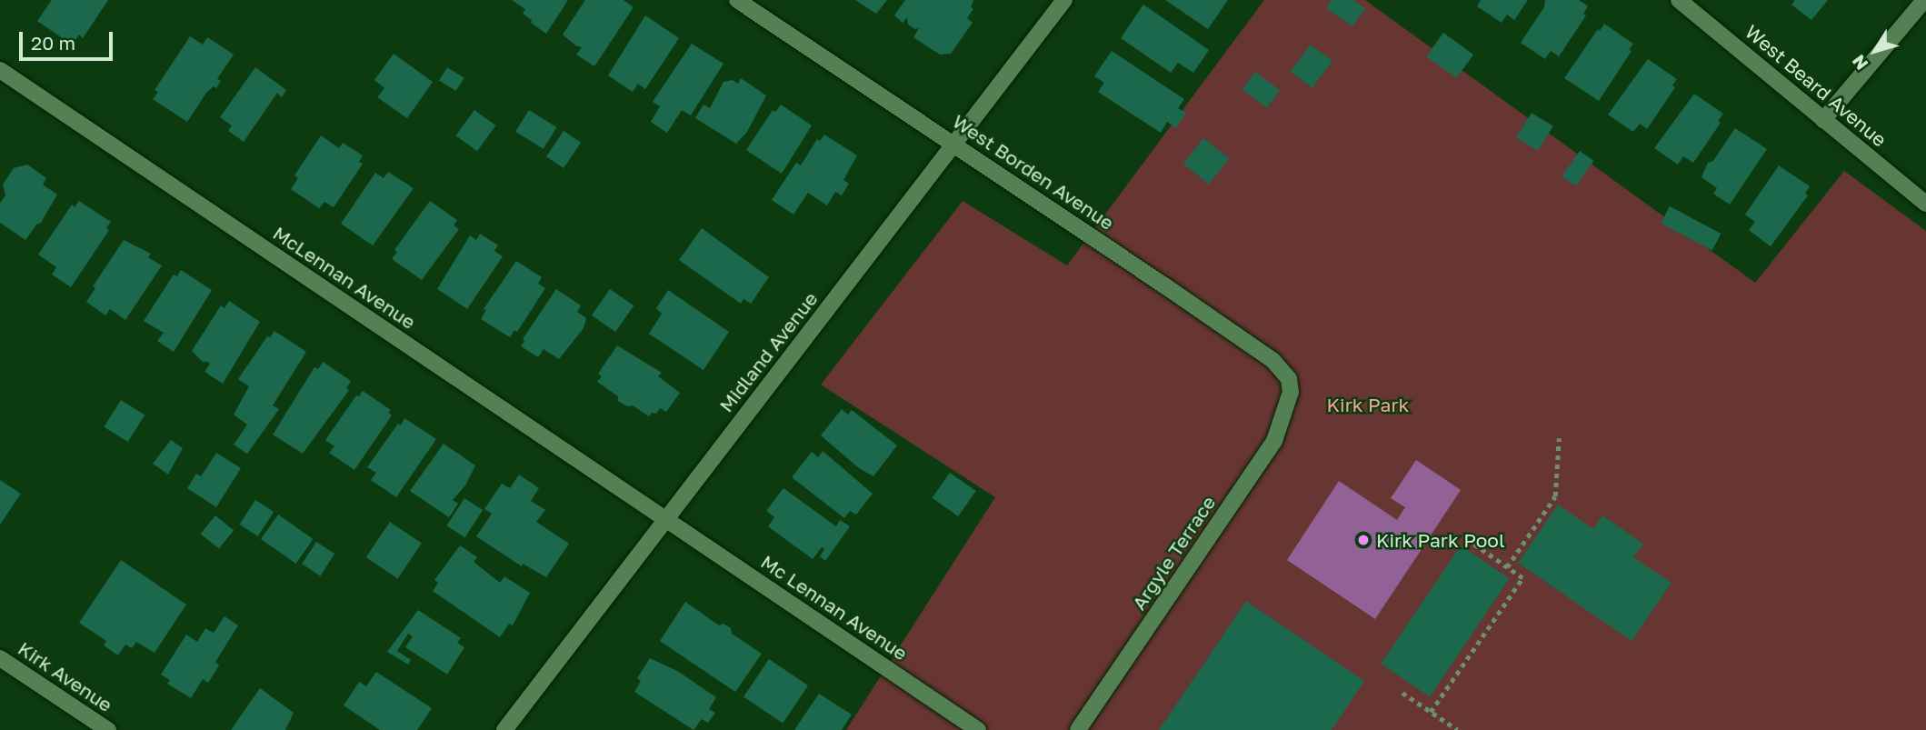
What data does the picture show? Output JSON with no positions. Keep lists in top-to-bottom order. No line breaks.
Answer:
{"streets":{"street":["West Beard Avenue","West Borden Avenue","McLennan Avenue","Midland Avenue","Argyle Terrace","Mc Lennan Avenue","Kirk Avenue"]},"crossings":[["West Borden Avenue","Midland Avenue"],["West Borden Avenue","Argyle Terrace"],["McLennan Avenue","Midland Avenue"],["McLennan Avenue","Mc Lennan Avenue"],["Midland Avenue","Mc Lennan Avenue"]],"parks":["Kirk Park"],"places":["Kirk Park Pool"],"scale_bar":"20 m","north":"bottom left"}
